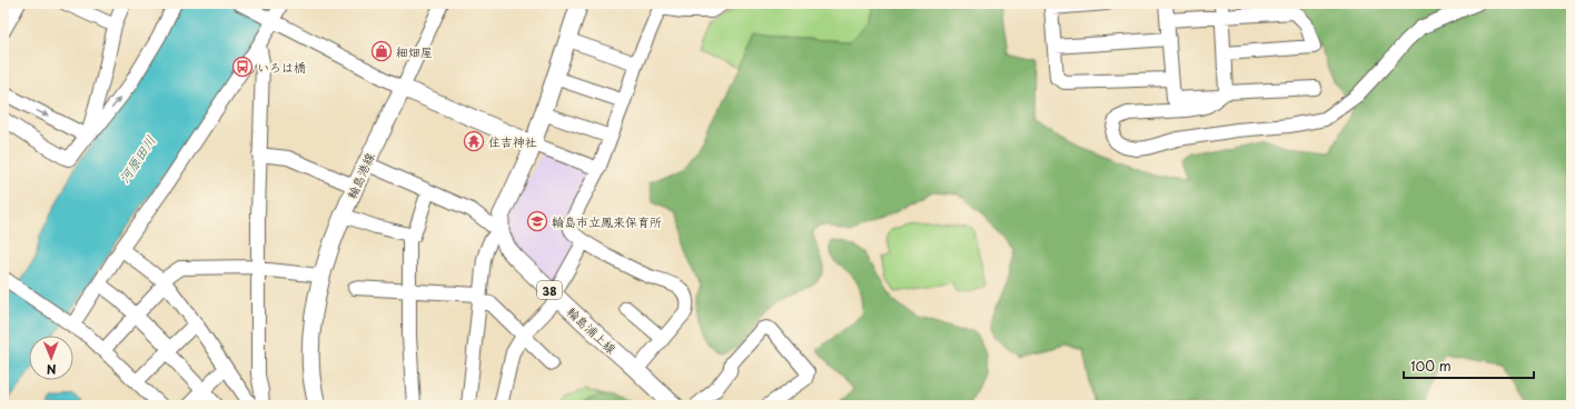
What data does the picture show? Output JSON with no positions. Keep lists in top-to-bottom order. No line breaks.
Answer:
{"streets":{"main road":["輪島港線","38","輪島浦上線"]},"water":["河原田川"],"places":{"shop":["細畑屋"],"bus stop":["いろは橋"],"temple":["住吉神社"],"school or university":["輪島市立鳳来保育所"]},"scale_bar":"100 m","north":"bottom"}
